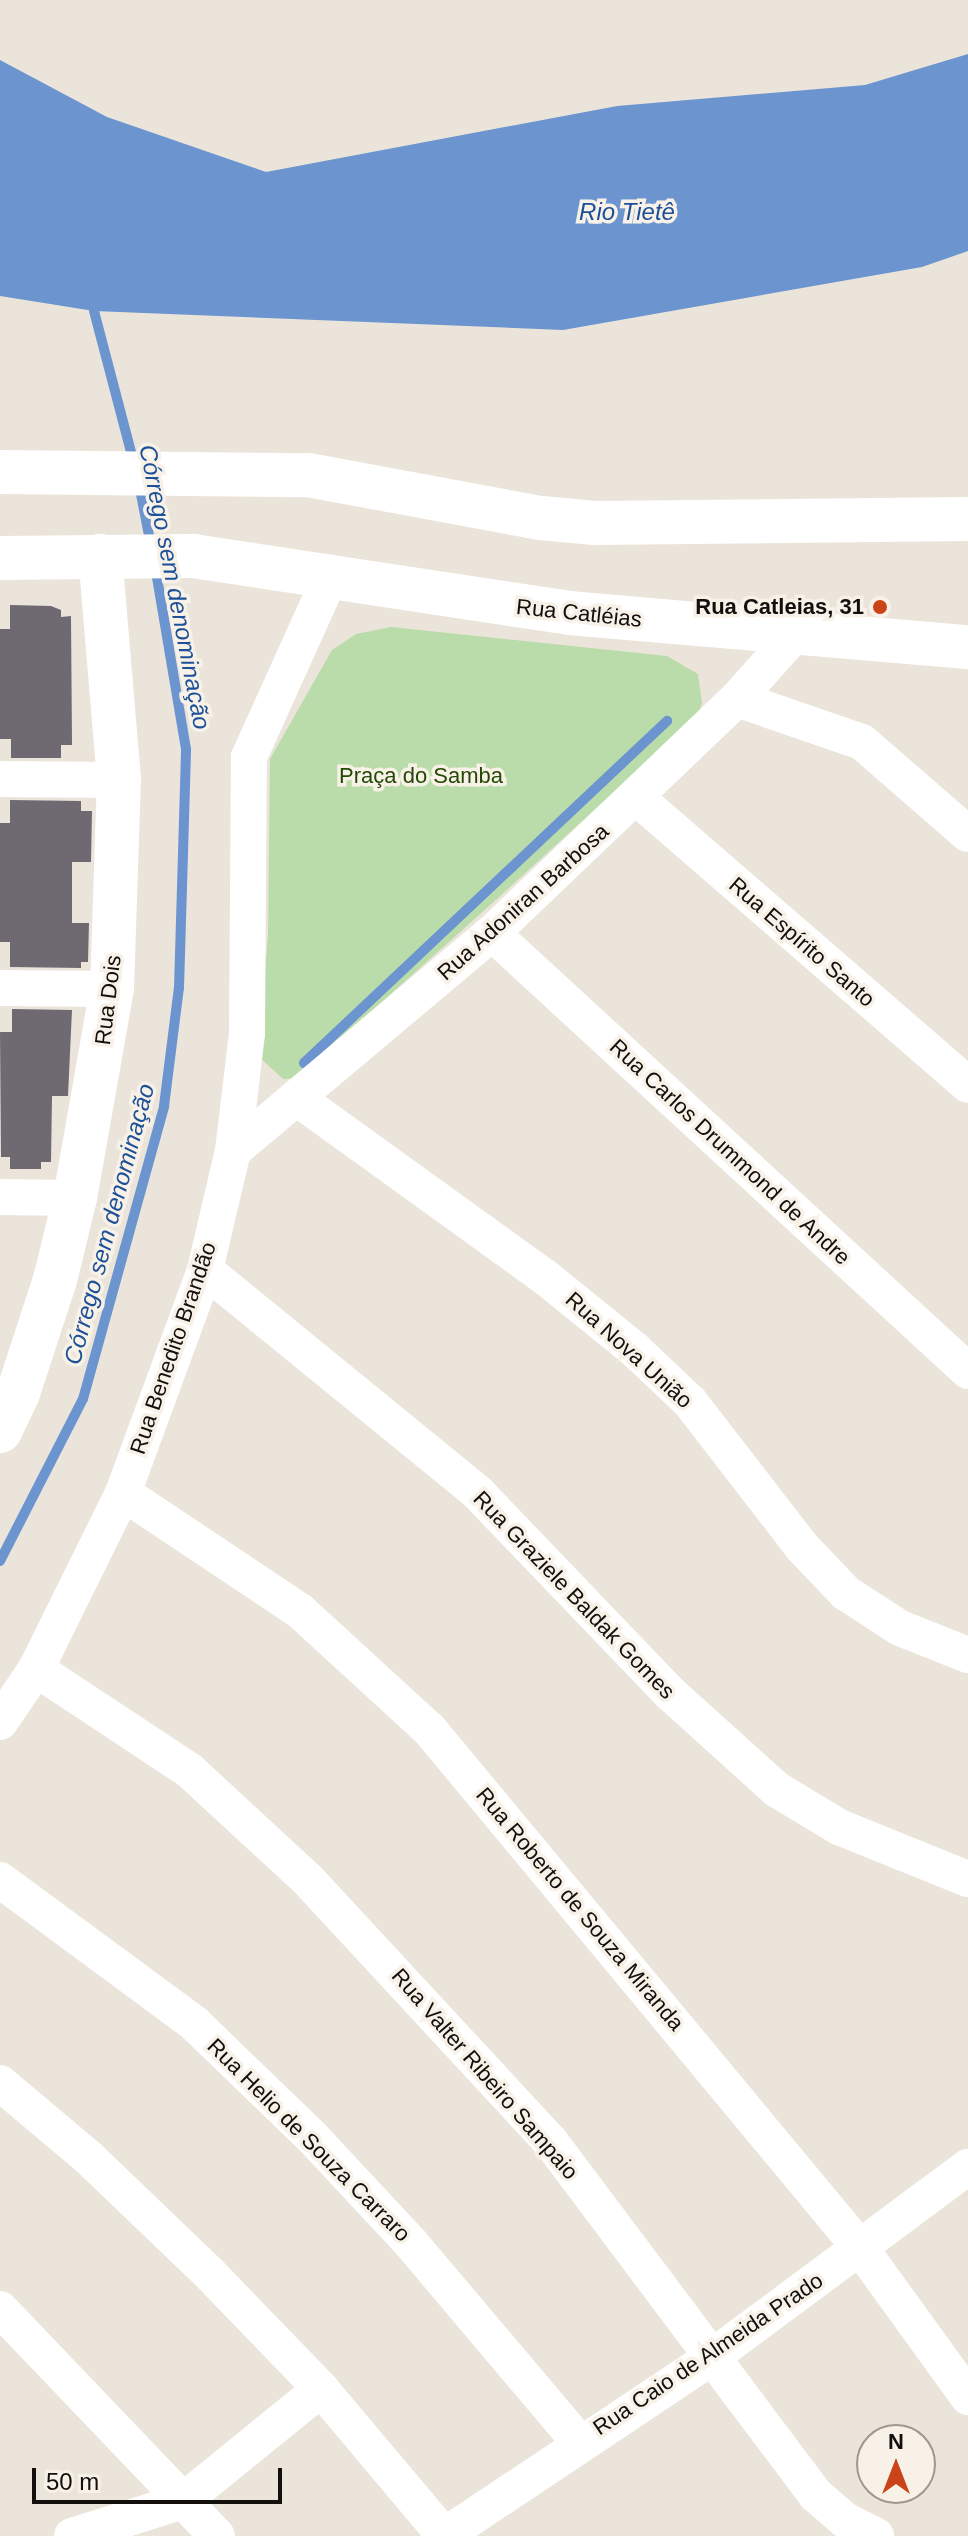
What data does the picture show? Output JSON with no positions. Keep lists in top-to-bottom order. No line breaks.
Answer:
{"streets":{"street":["Rua Catléias","Rua Adoniran Barbosa","Rua Espírito Santo","Rua Dois","Rua Carlos Drummond de Andre","Rua Benedito Brandão","Rua Nova União","Rua Graziele Baldak Gomes","Rua Roberto de Souza Miranda","Rua Valter Ribeiro Sampaio","Rua Helio de Souza Carraro","Rua Caio de Almeida Prado"]},"crossings":[["Rua Catléias","Rua Adoniran Barbosa"],["Rua Catléias","Rua Dois"],["Rua Catléias","Rua Benedito Brandão"],["Rua Adoniran Barbosa","Rua Espírito Santo"],["Rua Adoniran Barbosa","Rua Carlos Drummond de Andre"],["Rua Adoniran Barbosa","Rua Benedito Brandão"],["Rua Adoniran Barbosa","Rua Nova União"],["Rua Benedito Brandão","Rua Graziele Baldak Gomes"],["Rua Benedito Brandão","Rua Roberto de Souza Miranda"],["Rua Benedito Brandão","Rua Valter Ribeiro Sampaio"],["Rua Roberto de Souza Miranda","Rua Caio de Almeida Prado"],["Rua Valter Ribeiro Sampaio","Rua Caio de Almeida Prado"],["Rua Helio de Souza Carraro","Rua Caio de Almeida Prado"]],"water":["Rio Tietê","Córrego sem denominação"],"parks":["Praça do Samba"],"places":["Rua Catleias, 31"],"scale_bar":"50 m","north":"top"}
